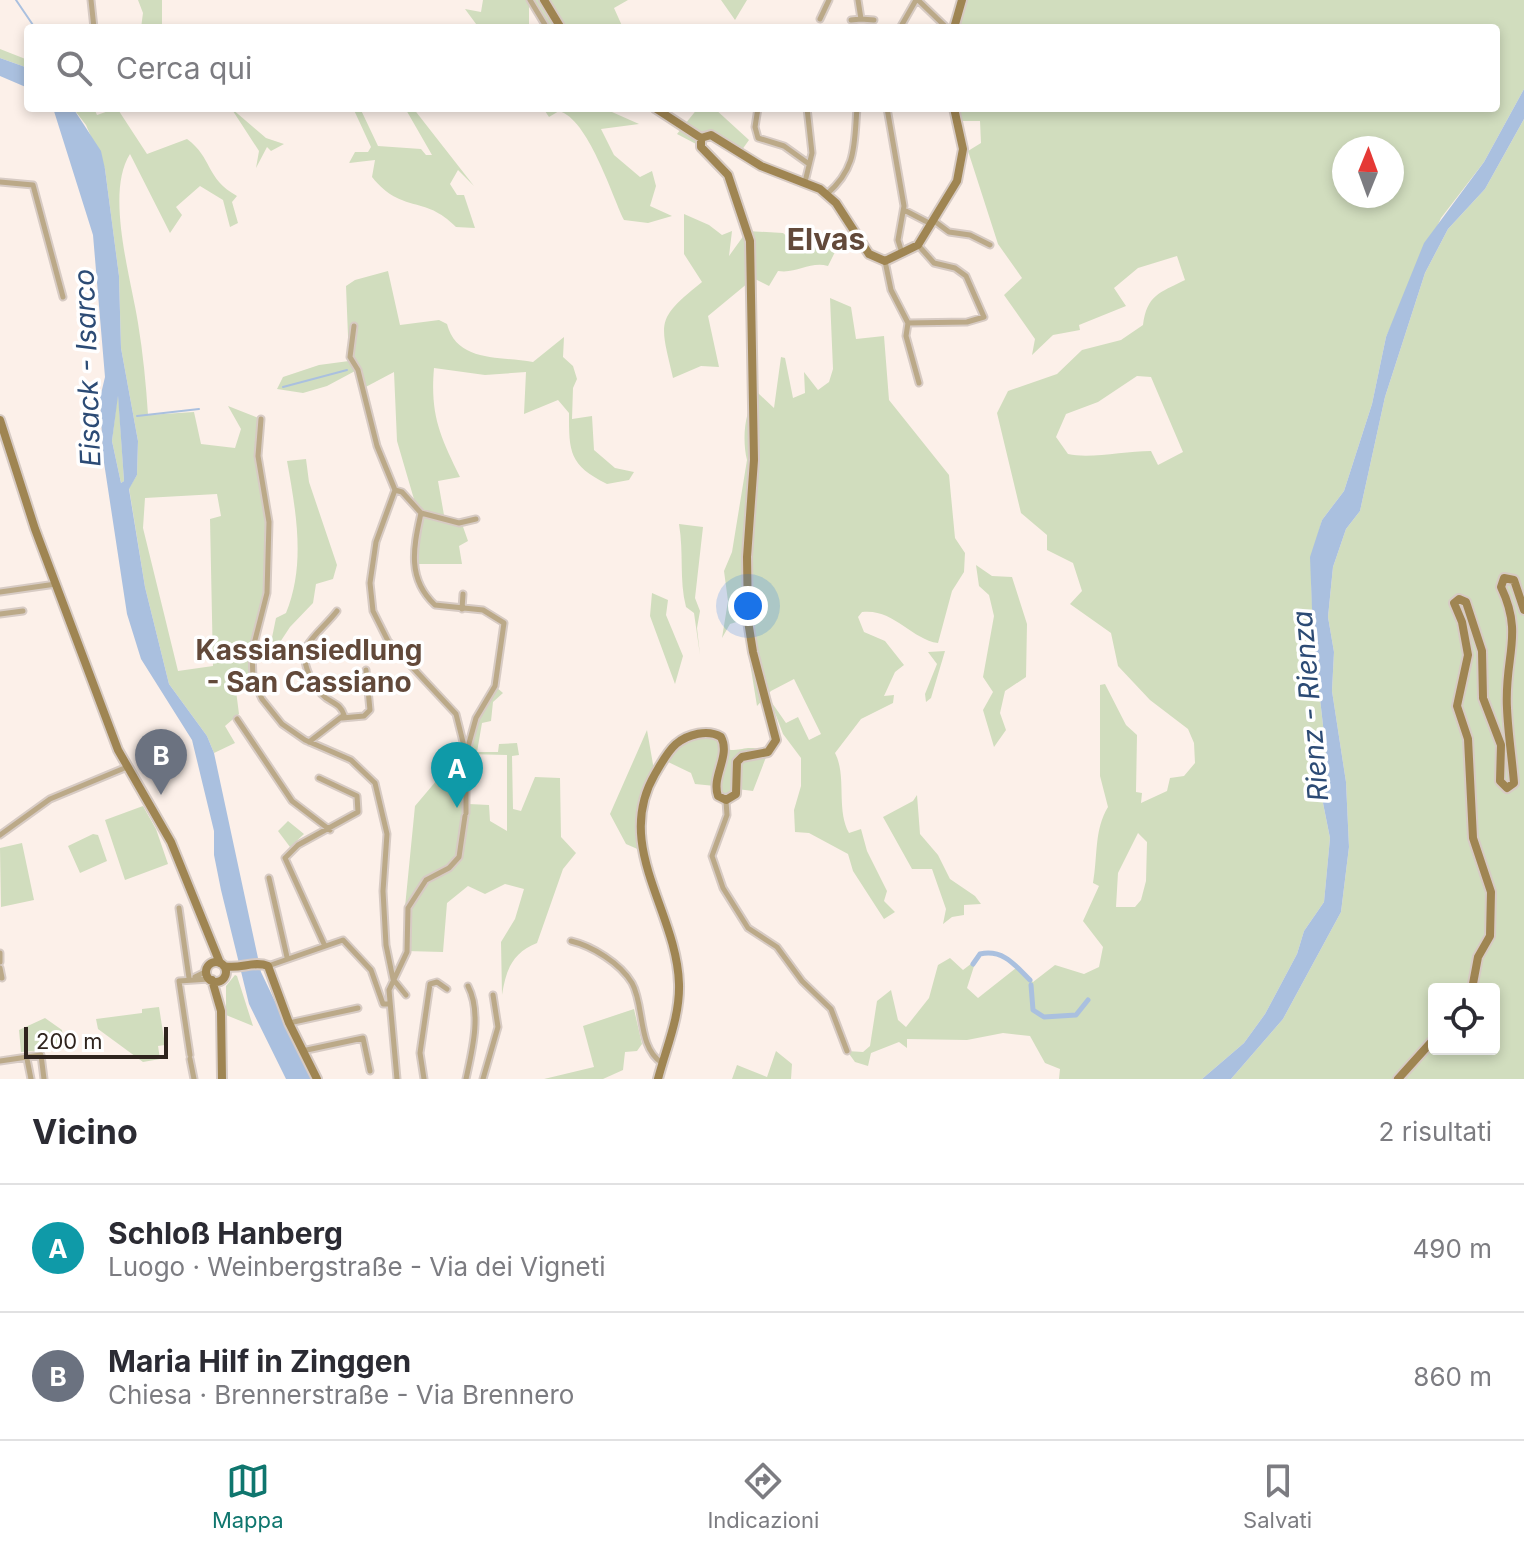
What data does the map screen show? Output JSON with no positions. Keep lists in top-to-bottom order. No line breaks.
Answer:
{"districts":["Elvas","Kassiansiedlung - San Cassiano"],"water":["Eisack - Isarco","Rienz - Rienza"],"scale_bar":"200 m","north":"top","page":{"search":"Cerca qui","pins":["B","A"],"scale":"200 m","heading":["Vicino","2 risultati"],"list":[{"mark":"A","name":"Schloß Hanberg","note":"Luogo · Weinbergstraße - Via dei Vigneti","value":"490 m"},{"mark":"B","name":"Maria Hilf in Zinggen","note":"Chiesa · Brennerstraße - Via Brennero","value":"860 m"}],"nav":["Mappa","Indicazioni","Salvati"]}}
